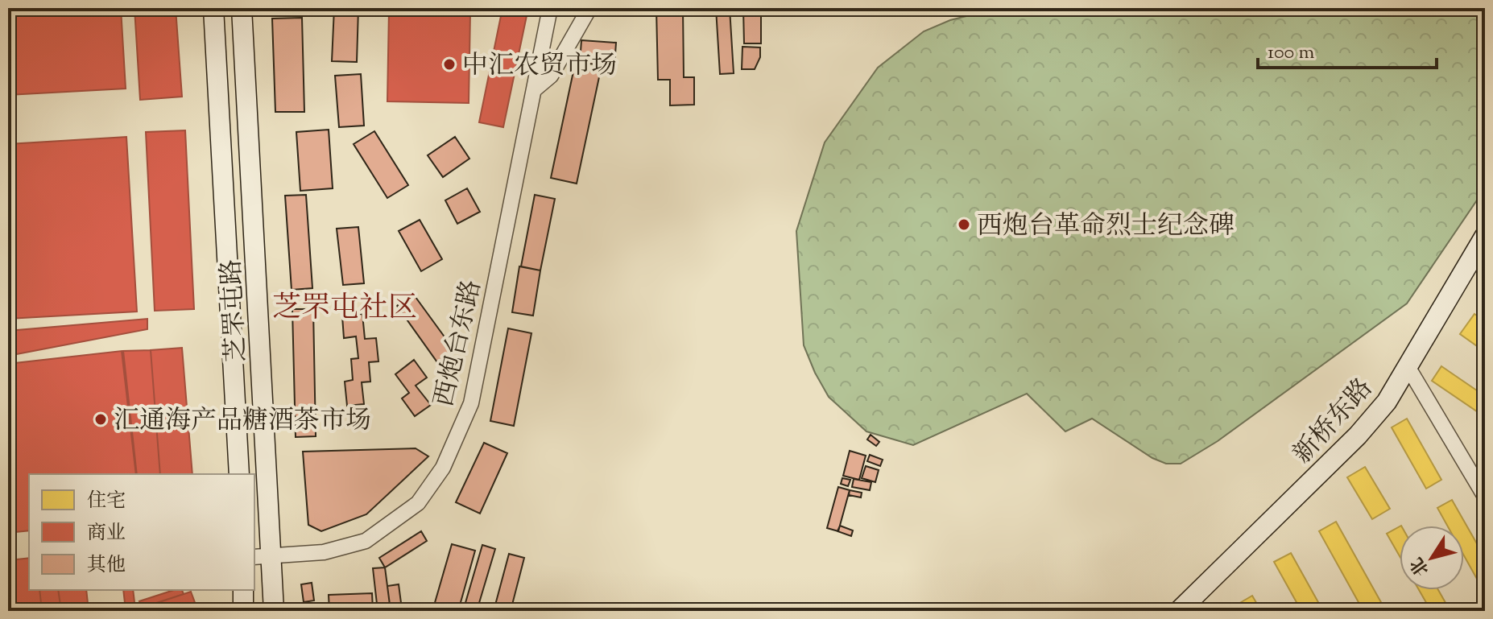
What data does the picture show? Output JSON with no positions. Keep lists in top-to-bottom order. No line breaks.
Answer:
{"streets":{"main road":["芝罘屯路","新桥东路"],"street":["西炮台东路"]},"crossings":[["芝罘屯路","西炮台东路"]],"districts":["芝罘屯社区"],"places":["中汇农贸市场","西炮台革命烈士纪念碑","汇通海产品糖酒茶市场"],"legend":["住宅","商业","其他"],"scale_bar":"100 m","north":"bottom left"}
